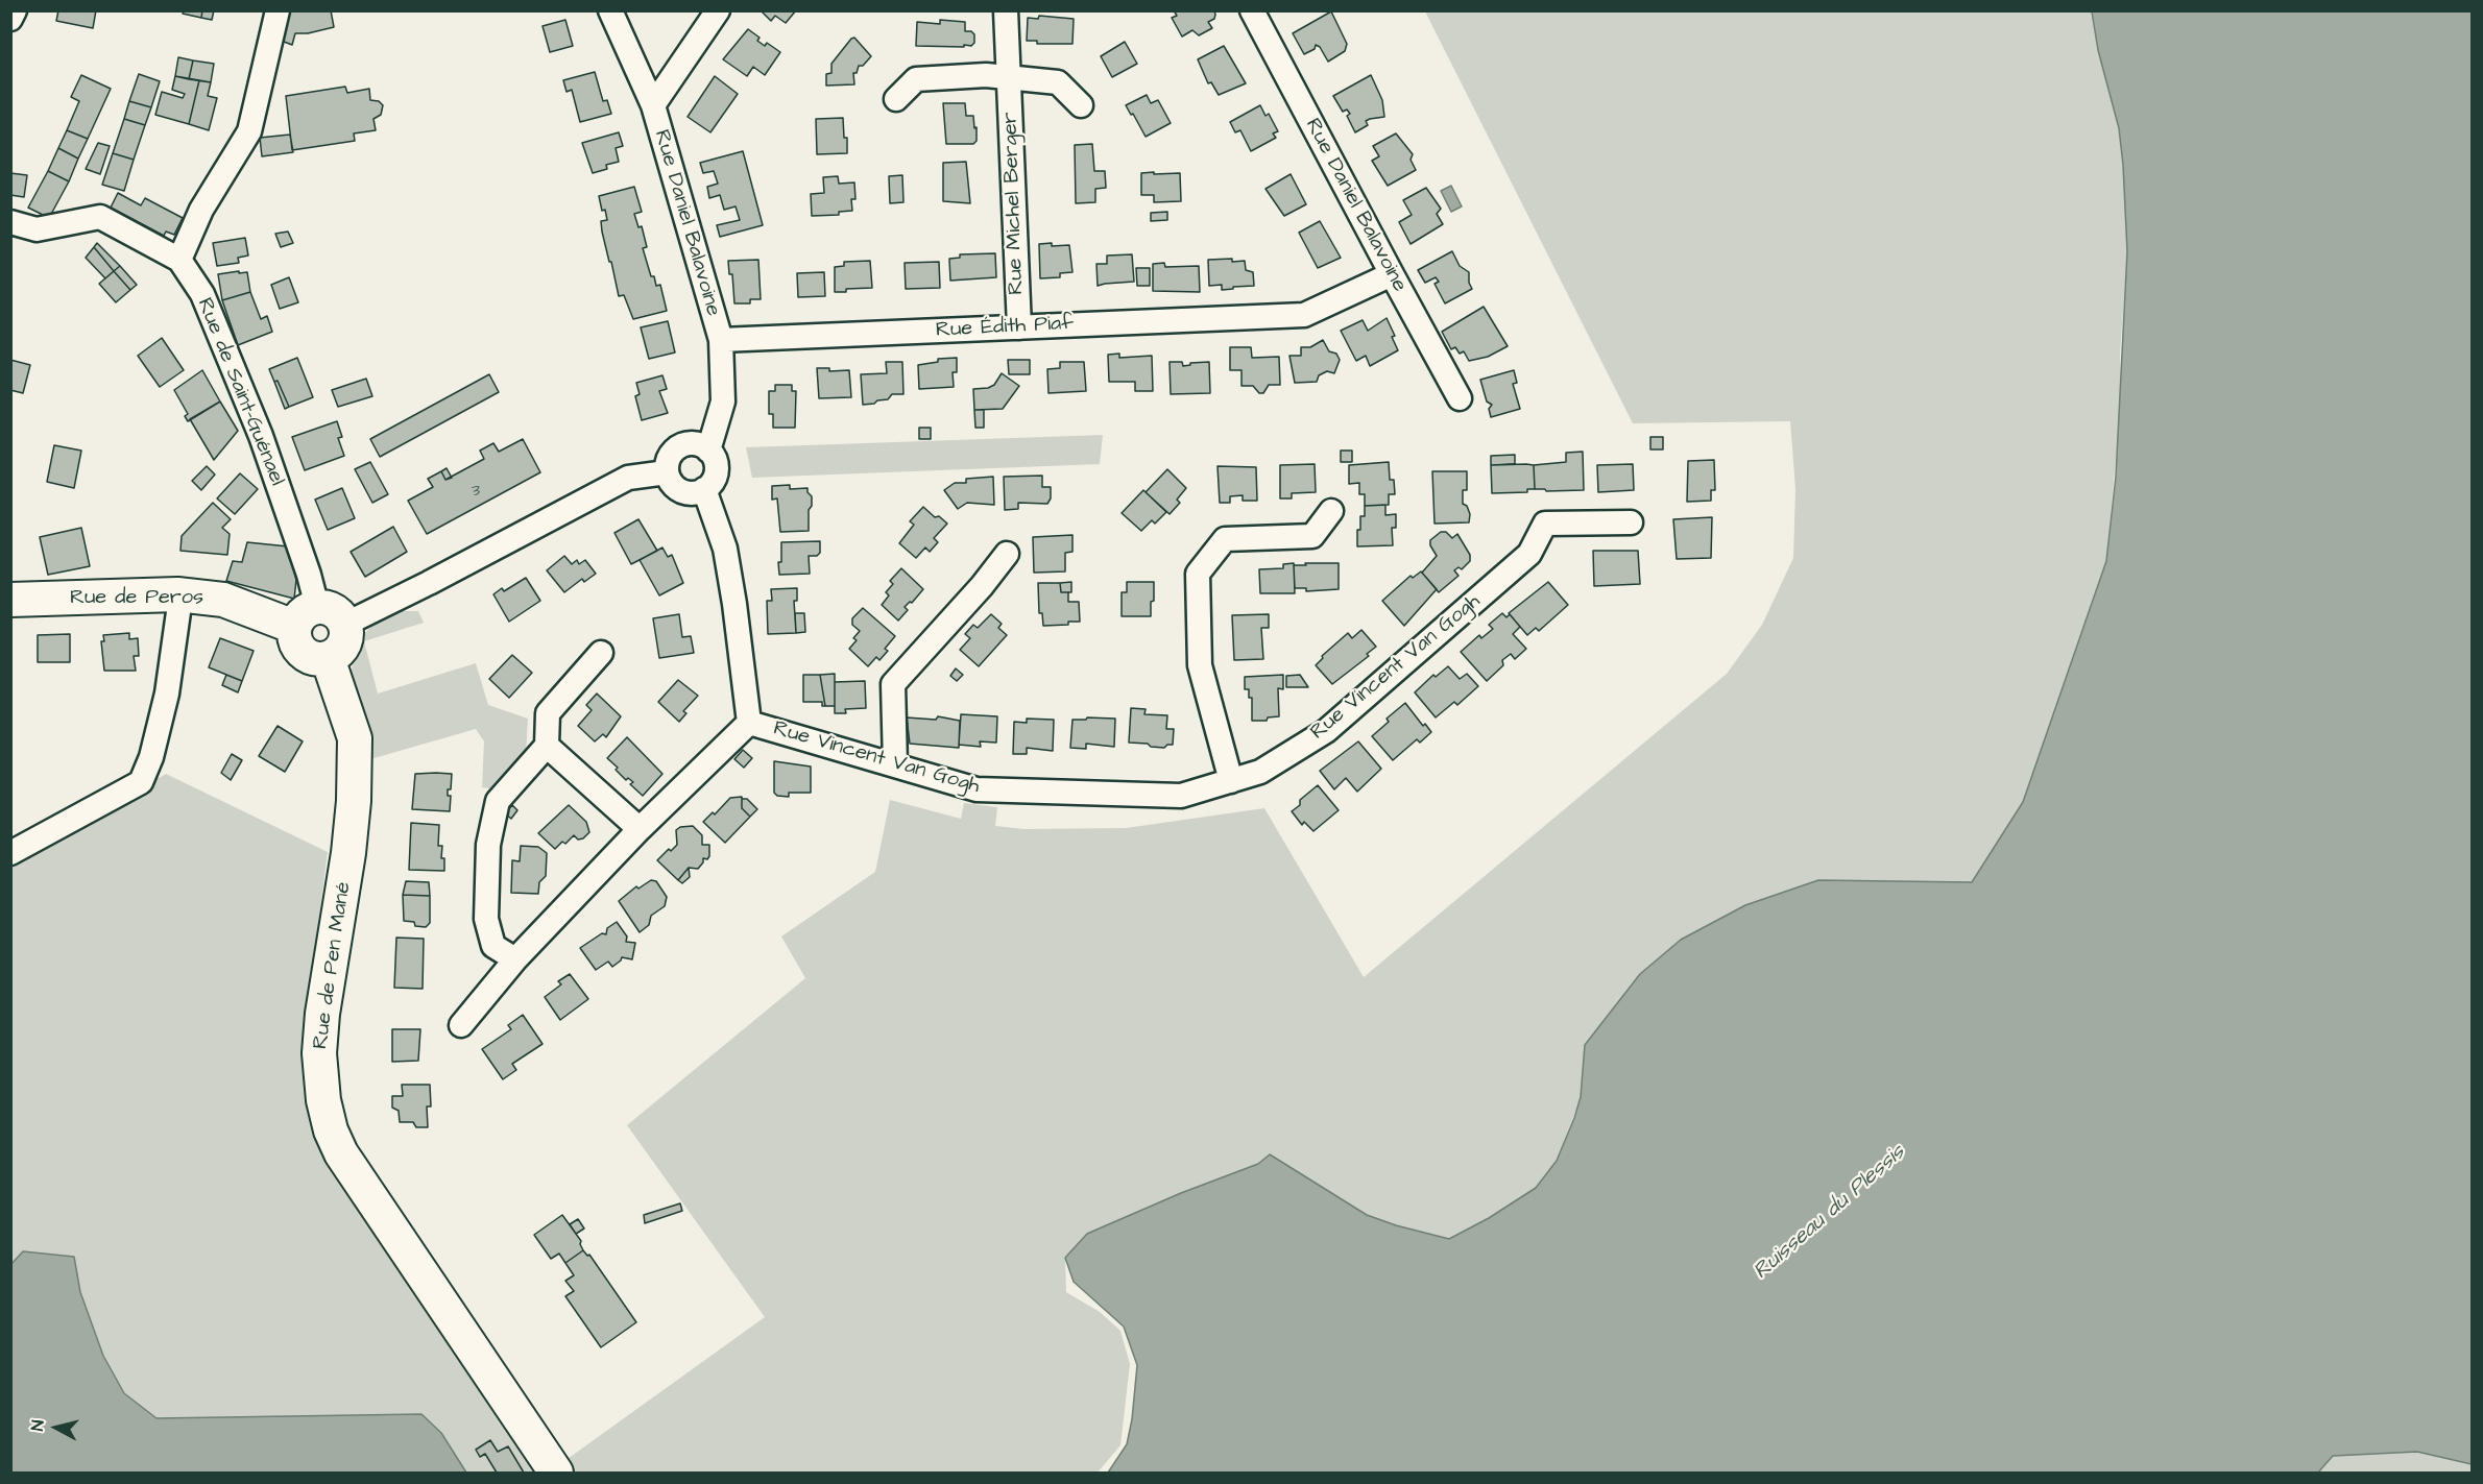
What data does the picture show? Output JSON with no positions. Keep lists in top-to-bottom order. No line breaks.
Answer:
{"streets":{"street":["Rue Michel Berger","Rue Daniel Balavoine","Rue Édith Piaf","Rue de Saint-Guénael","Rue de Peros","Rue Vincent Van Gogh","Rue de Pen Mané"]},"crossings":[["Rue Michel Berger","Rue Édith Piaf"],["Rue Daniel Balavoine","Rue Édith Piaf"],["Rue de Saint-Guénael","Rue de Peros"],["Rue de Saint-Guénael","Rue de Pen Mané"],["Rue de Peros","Rue de Pen Mané"]],"water":["Ruisseau du Plessis"],"house_numbers":["3"],"north":"left"}
